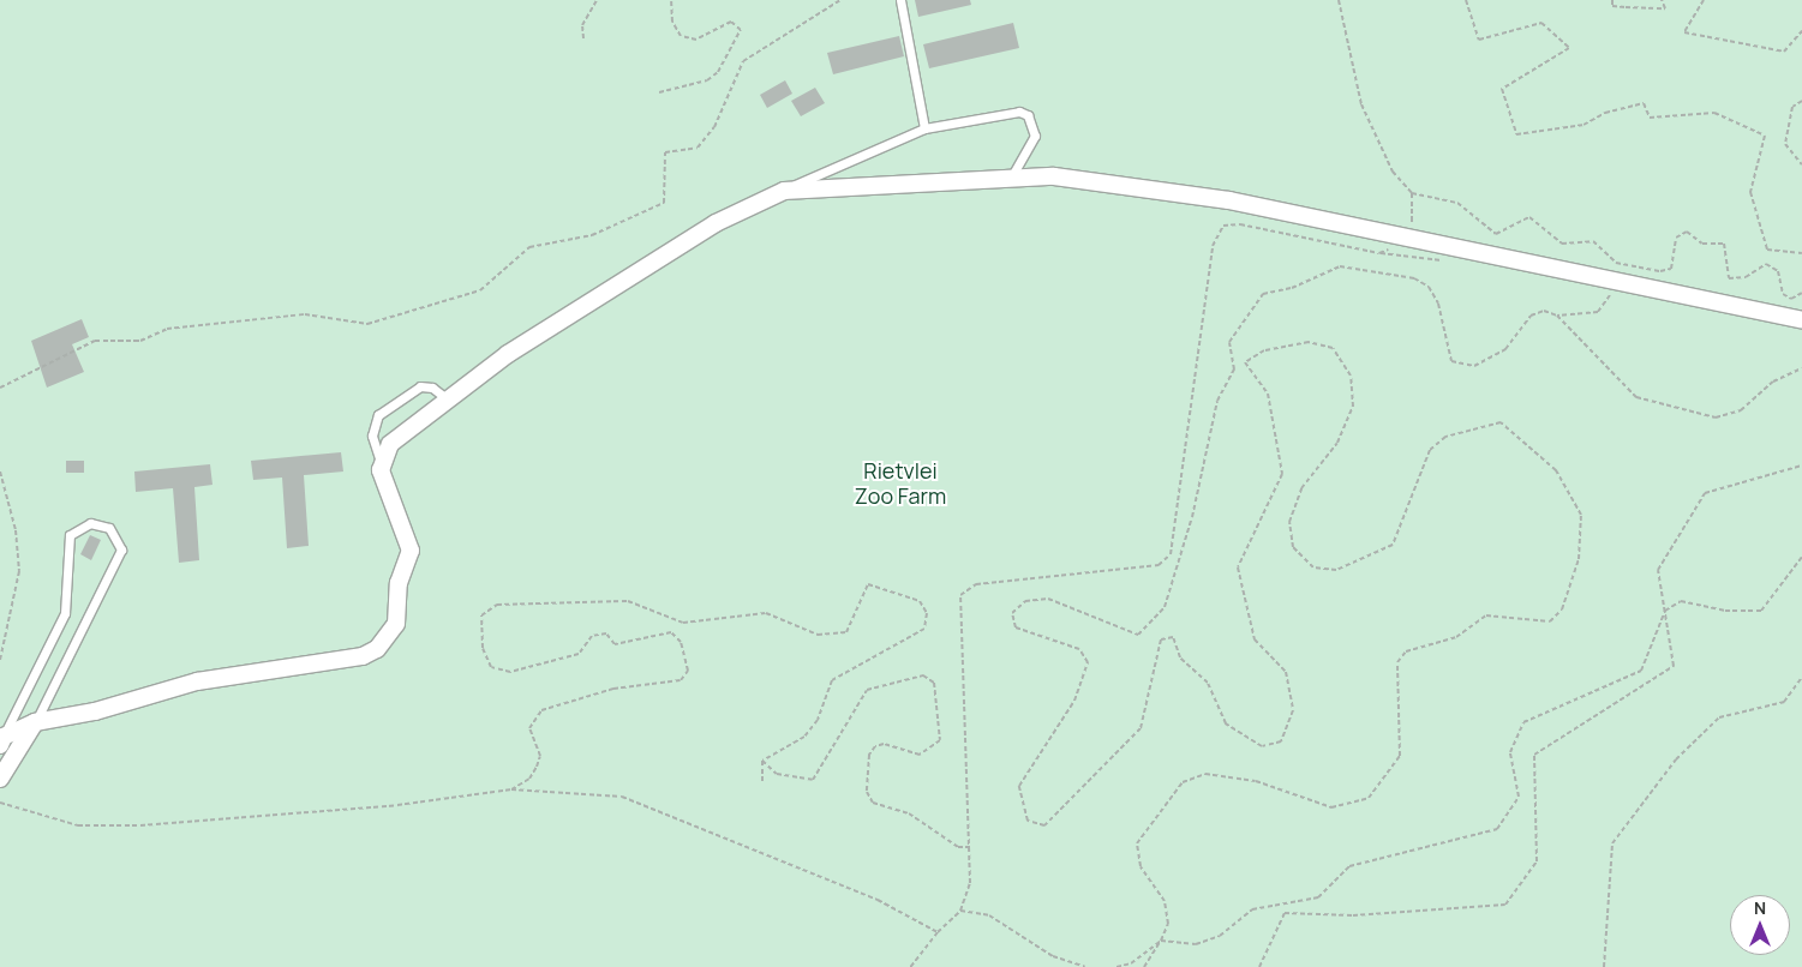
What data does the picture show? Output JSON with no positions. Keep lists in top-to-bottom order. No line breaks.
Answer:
{"parks":["Rietvlei Zoo Farm"],"north":"top"}
